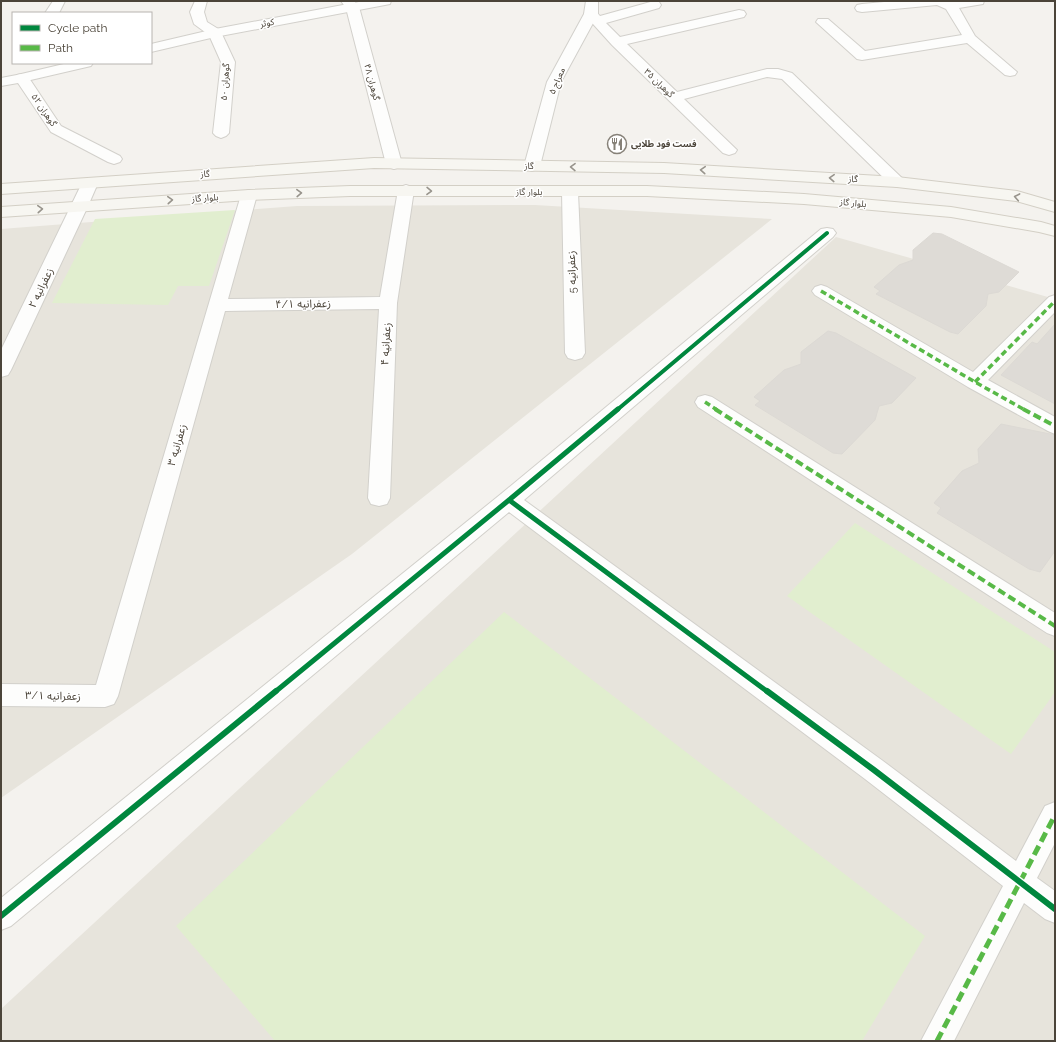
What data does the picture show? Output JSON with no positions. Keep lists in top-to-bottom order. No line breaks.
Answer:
{"streets":{"main road":["گاز","بلوار گاز"],"street":["کوثر","معراج ۵","گوهران ۵۰","گوهران ۴۸","گوهران ۳۵","گوهران ۵۲","5 زعفرانیه","زعفرانیه ۲","زعفرانیه ۴/۱","زعفرانیه ۴","زعفرانیه ۳","زعفرانیه ۳/۱"]},"crossings":[["کوثر","گوهران ۵۰"],["کوثر","گوهران ۴۸"],["معراج ۵","گوهران ۳۵"],["معراج ۵","گاز"],["گوهران ۴۸","گاز"],["گاز","زعفرانیه ۲"],["بلوار گاز","5 زعفرانیه"],["بلوار گاز","زعفرانیه ۲"],["بلوار گاز","زعفرانیه ۴"],["بلوار گاز","زعفرانیه ۳"],["زعفرانیه ۴/۱","زعفرانیه ۴"],["زعفرانیه ۴/۱","زعفرانیه ۳"],["زعفرانیه ۳","زعفرانیه ۳/۱"]],"one_way":["گاز","بلوار گاز"],"places":{"restaurant":["فست فود طلایی"]},"legend":["Cycle path","Path"]}
